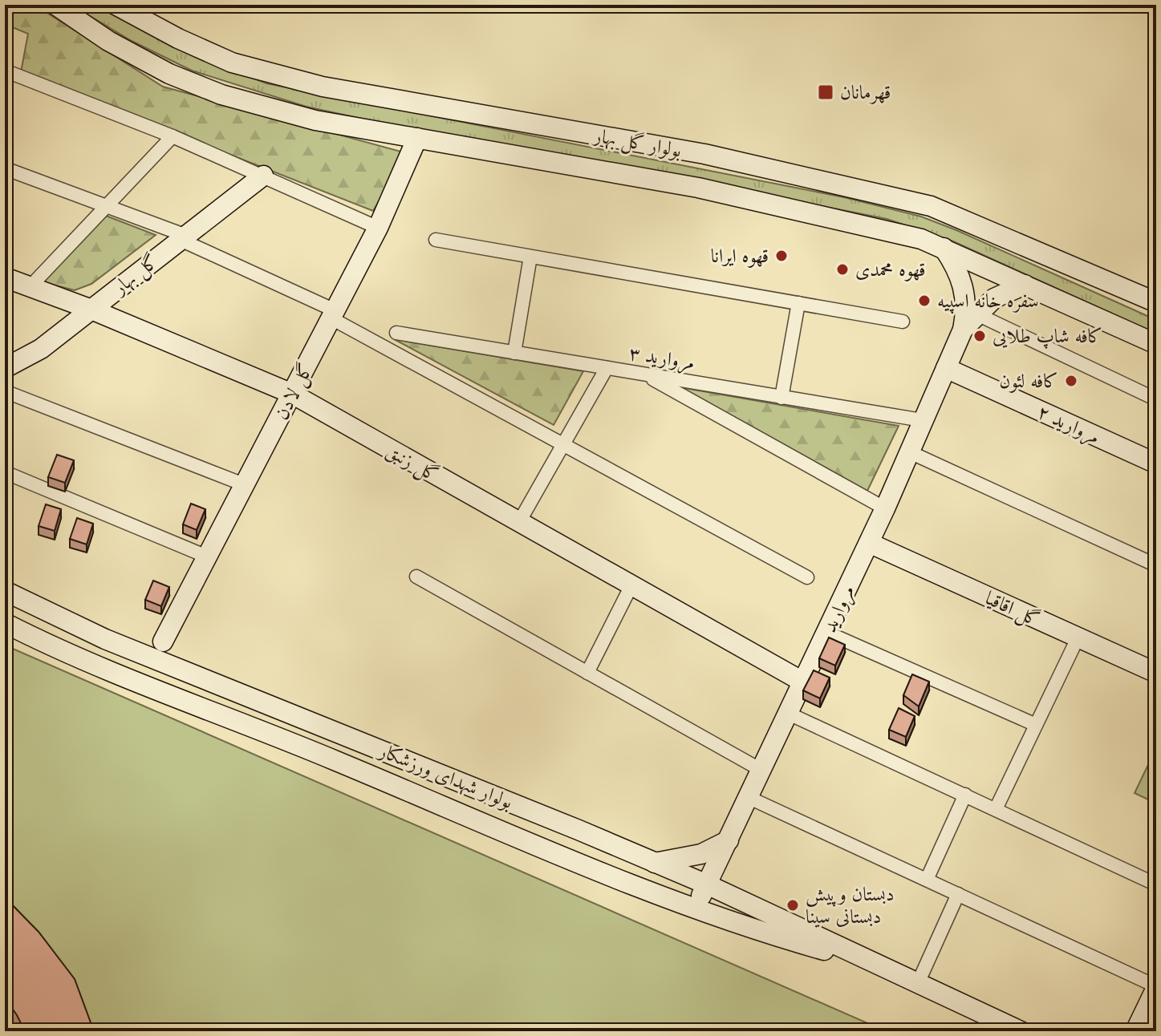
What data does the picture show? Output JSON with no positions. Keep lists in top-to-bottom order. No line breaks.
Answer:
{"streets":{"main road":["بولوار گل بهار","گل بهار","گل لادن","مروارید ۲","گل زنبق","مروارید","گل اقاقیا","بولوار شهدای ورزشکار"],"street":["مروارید ۳"]},"crossings":[["بولوار گل بهار","گل لادن"],["بولوار گل بهار","مروارید"],["گل بهار","گل زنبق"],["مروارید ۳","مروارید"],["گل لادن","گل زنبق"],["مروارید ۲","مروارید"],["گل زنبق","مروارید"],["مروارید","گل اقاقیا"],["مروارید","بولوار شهدای ورزشکار"]],"places":{"transit":["قهرمانان"],"other":["قهوه ایرانا","قهوه محمدی","سفره خانه اسپیه","کافه شاپ طلایی","کافه لئون","دبستان وپیش دبستانی سینا"]}}
